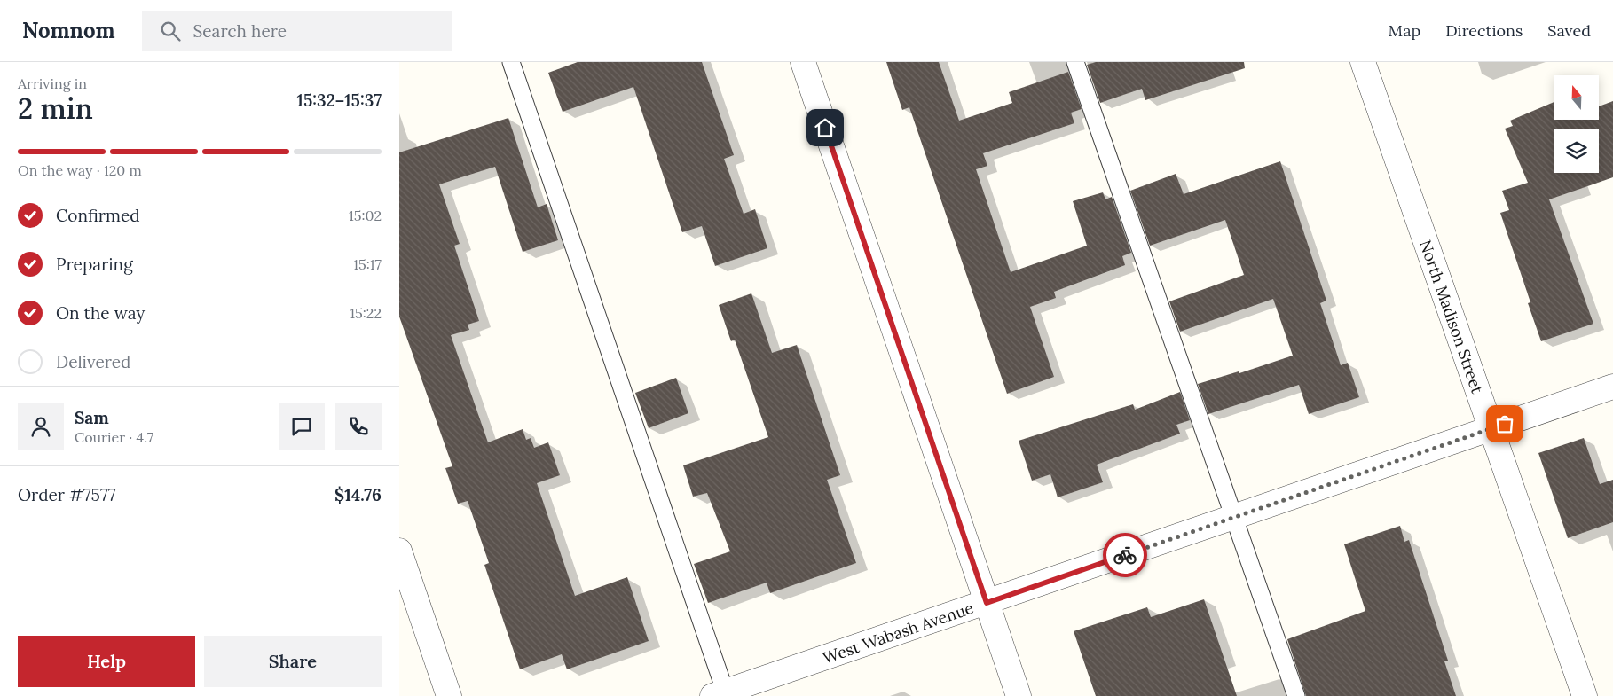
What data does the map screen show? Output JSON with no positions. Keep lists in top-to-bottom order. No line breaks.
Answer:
{"streets":{"street":["North Madison Street","West Wabash Avenue"]},"crossings":[["North Madison Street","West Wabash Avenue"]],"north":"top","page":{"header":"Nomnom","search":"Search here","nav":["Map","Directions","Saved"],"heading":["2 min","Arriving in","15:32–15:37"],"panel":["Sam","Courier · 4.7","Order #7577","$14.76"],"bar":"On the way · 120 m","list":[["Confirmed","15:02"],["Preparing","15:17"],["On the way","15:22"],"Delivered"],"buttons":["Help","Share"]}}
